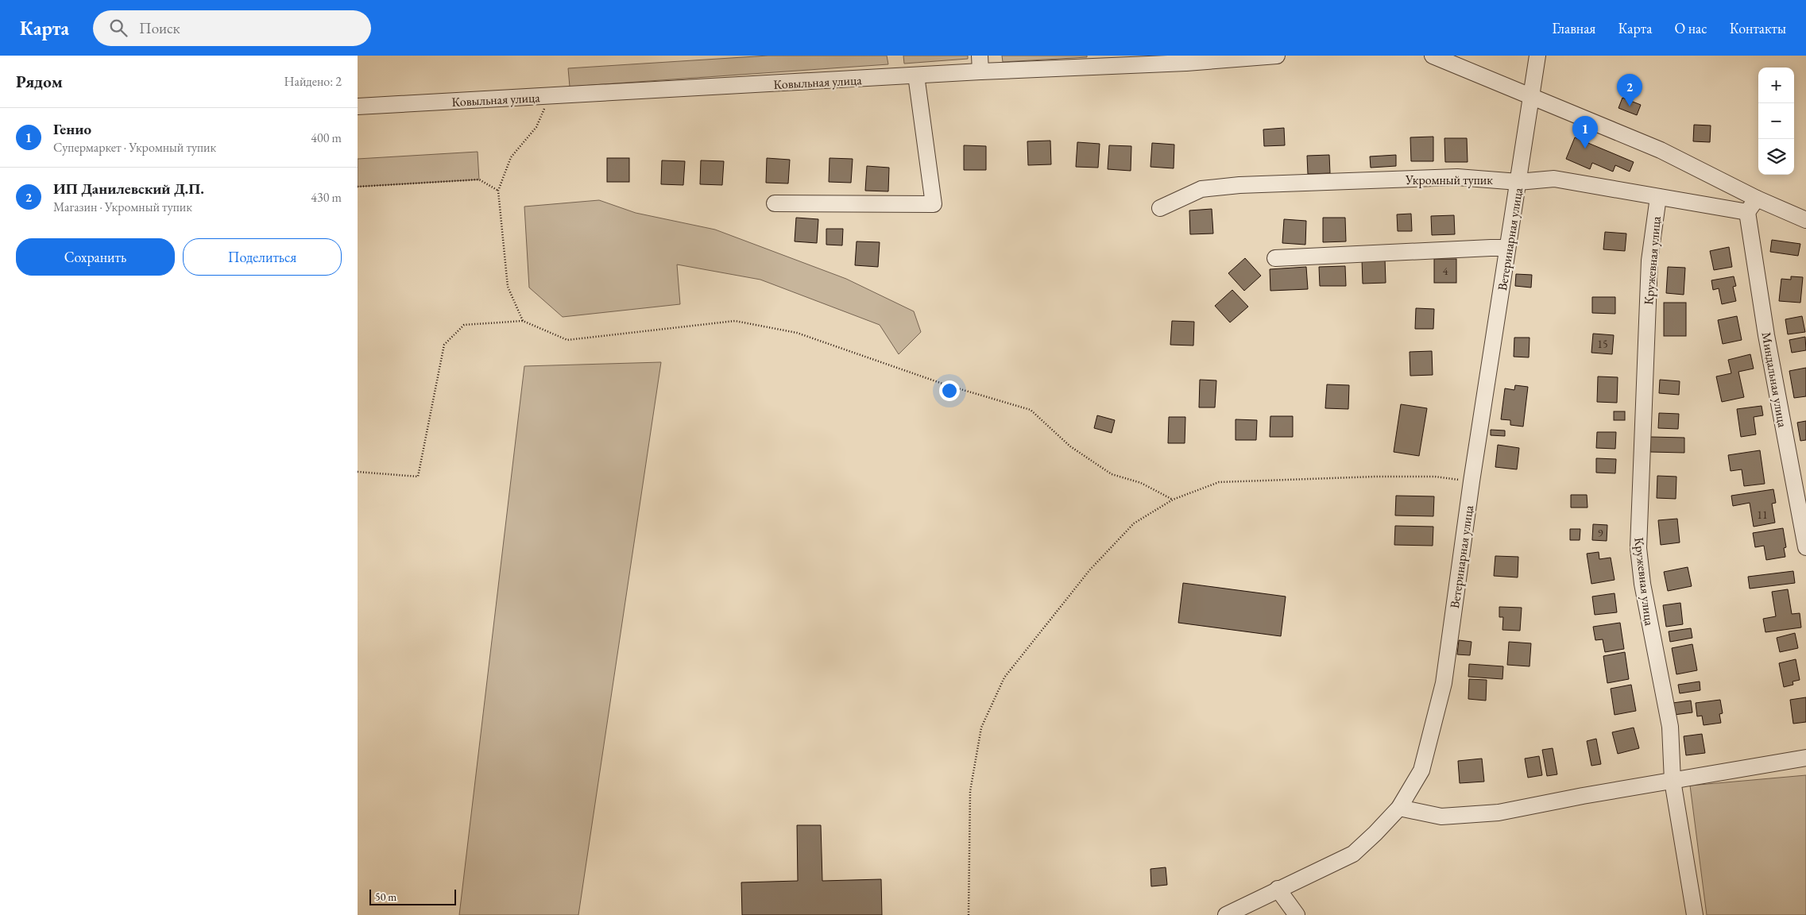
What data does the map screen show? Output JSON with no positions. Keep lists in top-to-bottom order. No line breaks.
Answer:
{"streets":{"street":["Ковыльная улица","Укромный тупик","Ветеринарная улица","Кружевная улица","Миндальная улица"]},"crossings":[["Укромный тупик","Ветеринарная улица"],["Укромный тупик","Кружевная улица"],["Укромный тупик","Миндальная улица"]],"house_numbers":["4","15","11","9"],"scale_bar":"50 m","page":{"header":"Карта","search":"Поиск","nav":["Главная","Карта","О нас","Контакты"],"heading":["Рядом","Найдено: 2"],"map_buttons":["+","−"],"pins":["2","1"],"list":[{"mark":"1","name":"Генио","note":"Супермаркет · Укромный тупик","value":"400 m"},{"mark":"2","name":"ИП Данилевский Д.П.","note":"Магазин · Укромный тупик","value":"430 m"}],"buttons":["Сохранить","Поделиться"],"scale":"50 m"}}
